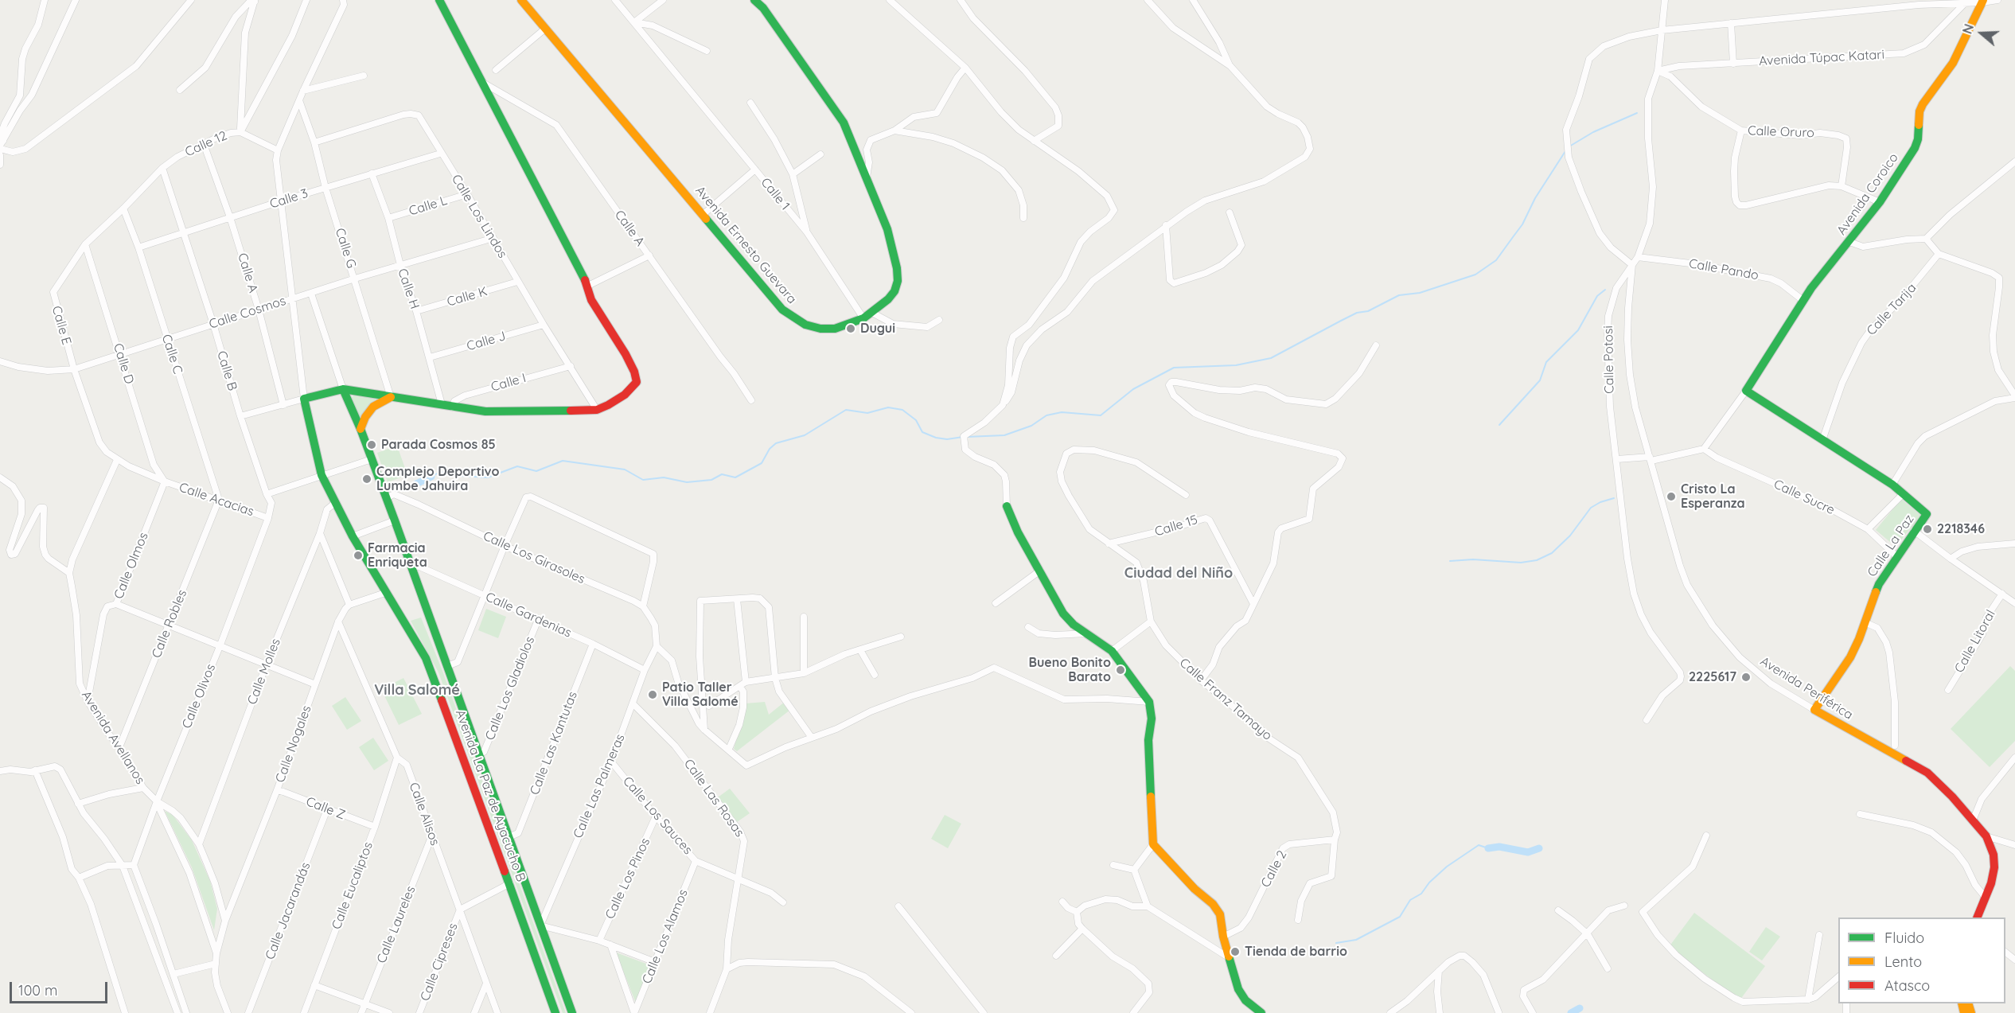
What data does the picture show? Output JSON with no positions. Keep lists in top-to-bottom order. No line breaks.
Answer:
{"streets":{"main road":["Avenida Coroico","Avenida Ernesto Guevara","Calle La Paz","Avenida Periférica","Avenida La Paz de Ayacucho B"],"street":["Avenida Túpac Katari","Calle Oruro","Calle 12","Calle 1","Calle 3","Calle L","Calle Los Lindos","Calle A","Calle G","Calle Pando","Calle H","Calle K","Calle Tarija","Calle Cosmos","Calle E","Calle J","Calle C","Calle Potosi","Calle D","Calle B","Calle I","Calle Sucre","Calle Acacias","Calle 15","Calle Los Girasoles","Calle Olmos","Calle Gardenias","Calle Robles","Calle Litoral","Calle Molles","Calle Los Gladiolos","Calle Olivos","Calle Franz Tamayo","Avenida Avellanos","Calle Las Kantutas","Calle Nogales","Calle Las Palmeras","Calle Las Rosas","Calle Z","Calle Alisos","Calle Los Sauces","Calle 2","Calle Los Pinos","Calle Eucaliptos","Calle Jacarandás","Calle Laureles","Calle Los Alamos","Calle Cipreses"]},"crossings":[["Avenida Túpac Katari","Calle Oruro"],["Avenida Túpac Katari","Calle Potosi"],["Calle Oruro","Calle Potosi"],["Calle 12","Calle A"],["Calle 12","Calle E"],["Calle 12","Calle B"],["Calle 12","Avenida La Paz de Ayacucho B"],["Calle 1","Avenida Ernesto Guevara"],["Avenida Coroico","Calle Pando"],["Avenida Coroico","Calle La Paz"],["Calle 3","Calle Los Lindos"],["Calle 3","Calle A"],["Calle 3","Calle G"],["Calle 3","Calle H"],["Calle 3","Calle C"],["Calle 3","Calle B"],["Calle 3","Avenida La Paz de Ayacucho B"],["Calle L","Calle Los Lindos"],["Calle L","Calle H"],["Calle Los Lindos","Calle G"],["Calle Los Lindos","Calle K"],["Calle Los Lindos","Calle Cosmos"],["Calle Los Lindos","Calle J"],["Calle Los Lindos","Calle I"],["Calle A","Calle Cosmos"],["Calle G","Calle Cosmos"],["Calle Pando","Calle Potosi"],["Calle H","Calle K"],["Calle H","Calle Cosmos"],["Calle H","Calle J"],["Calle Tarija","Calle La Paz"],["Calle Cosmos","Calle E"],["Calle Cosmos","Calle C"],["Calle Cosmos","Calle D"],["Calle Cosmos","Calle B"],["Calle Cosmos","Avenida La Paz de Ayacucho B"],["Calle E","Calle C"],["Calle E","Calle D"],["Calle E","Calle B"],["Calle E","Calle Acacias"],["Calle E","Calle Olmos"],["Calle C","Calle Acacias"],["Calle C","Calle Robles"],["Calle Potosi","Avenida Periférica"],["Calle D","Calle Acacias"],["Calle D","Calle Olmos"],["Calle B","Calle Acacias"],["Calle B","Calle Olivos"],["Calle Sucre","Calle La Paz"],["Calle Acacias","Calle Olmos"],["Calle Acacias","Calle Robles"],["Calle Acacias","Calle Olivos"],["Calle 15","Calle Franz Tamayo"],["Calle La Paz","Avenida Periférica"],["Calle Olmos","Avenida Avellanos"],["Calle Gardenias","Calle Los Gladiolos"],["Calle Gardenias","Calle Las Kantutas"],["Calle Gardenias","Calle Las Palmeras"],["Calle Robles","Avenida Avellanos"],["Calle Molles","Avenida Avellanos"],["Calle Molles","Avenida La Paz de Ayacucho B"],["Calle Olivos","Avenida Avellanos"],["Calle Franz Tamayo","Calle 2"],["Avenida Avellanos","Calle Nogales"],["Calle Nogales","Calle Z"],["Calle Nogales","Calle Alisos"],["Calle Las Palmeras","Calle Las Rosas"],["Calle Las Palmeras","Calle Los Sauces"],["Avenida La Paz de Ayacucho B","Calle Cipreses"],["Calle Las Rosas","Calle Los Sauces"],["Calle Z","Calle Eucaliptos"],["Calle Z","Calle Jacarandás"],["Calle Alisos","Calle Eucaliptos"],["Calle Alisos","Calle Laureles"],["Calle Alisos","Calle Cipreses"],["Calle Los Sauces","Calle Los Pinos"],["Calle Los Sauces","Calle Los Alamos"]],"districts":["Ciudad del Niño","Villa Salomé"],"places":["Dugui","Parada Cosmos 85","Complejo Deportivo Lumbe Jahuira","Cristo La Esperanza","2218346","Farmacia Enriqueta","Bueno Bonito Barato","2225617","Patio Taller Villa Salomé","Tienda de barrio"],"legend":["Fluido","Lento","Atasco"],"scale_bar":"100 m","north":"left"}
